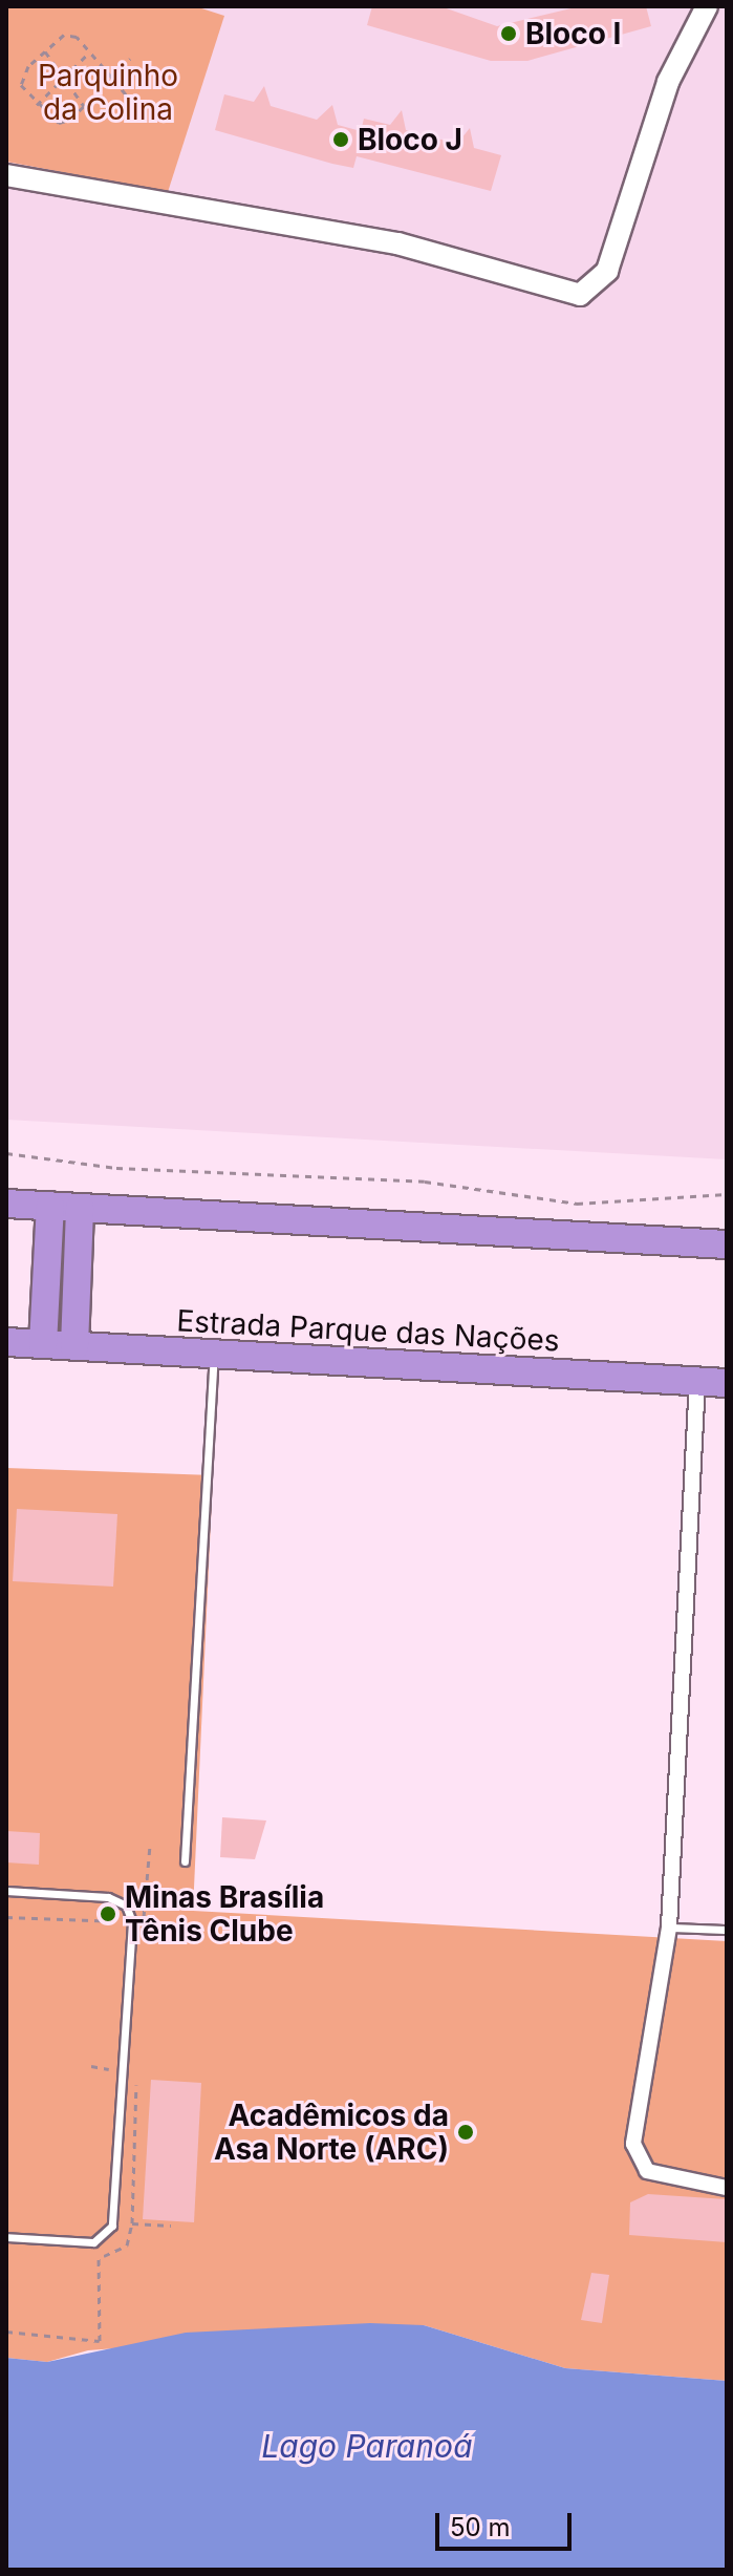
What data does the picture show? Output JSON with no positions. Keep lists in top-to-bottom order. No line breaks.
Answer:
{"streets":{"highway":["Estrada Parque das Nações"]},"water":["Lago Paranoá"],"parks":["Parquinho da Colina"],"places":["Bloco I","Bloco J","Minas Brasília Tênis Clube","Acadêmicos da Asa Norte (ARC)"],"scale_bar":"50 m"}
